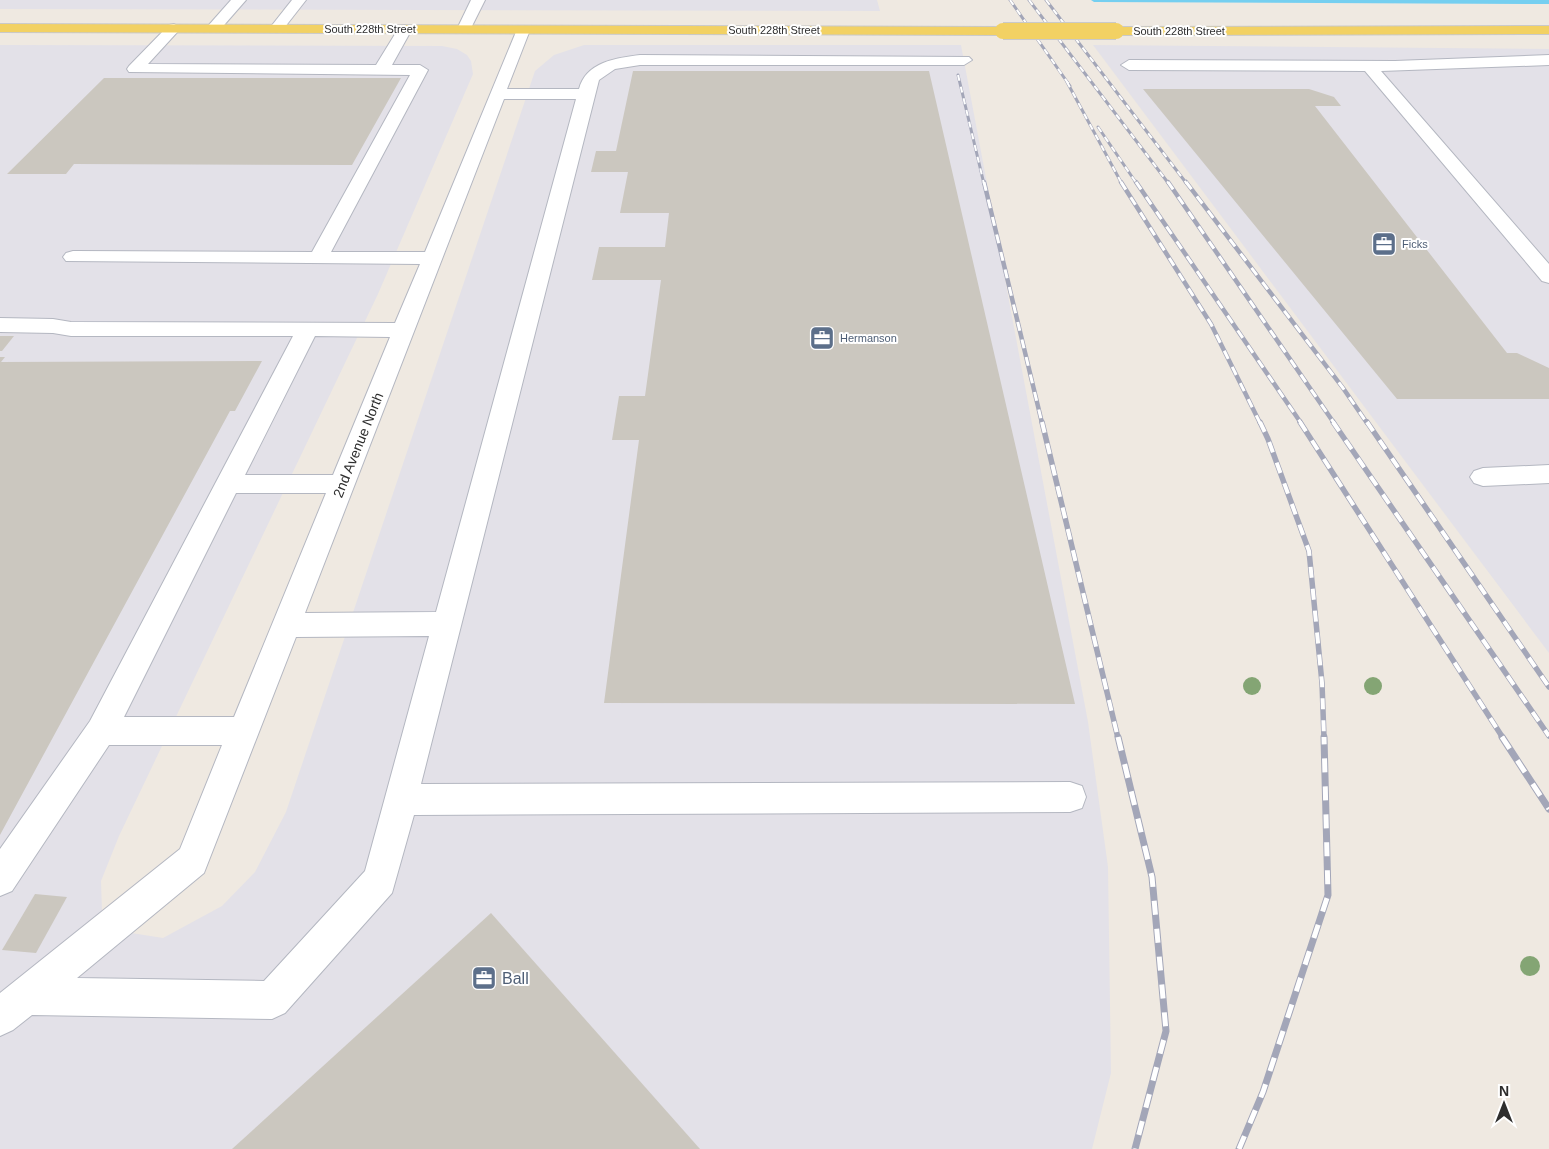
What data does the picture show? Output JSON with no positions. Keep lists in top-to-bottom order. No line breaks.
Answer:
{"streets":{"main road":["South 228th Street"],"street":["2nd Avenue North"]},"crossings":[["South 228th Street","2nd Avenue North"]],"places":{"office":["Ficks","Hermanson","Ball"]},"north":"top"}
